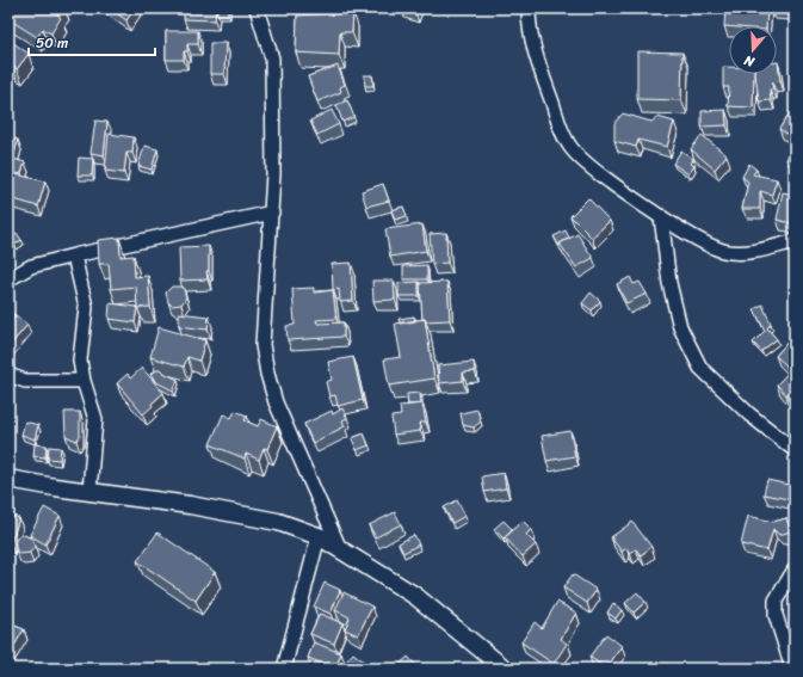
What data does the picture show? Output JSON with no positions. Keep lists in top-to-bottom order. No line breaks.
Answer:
{"scale_bar":"50 m","north":"bottom"}
